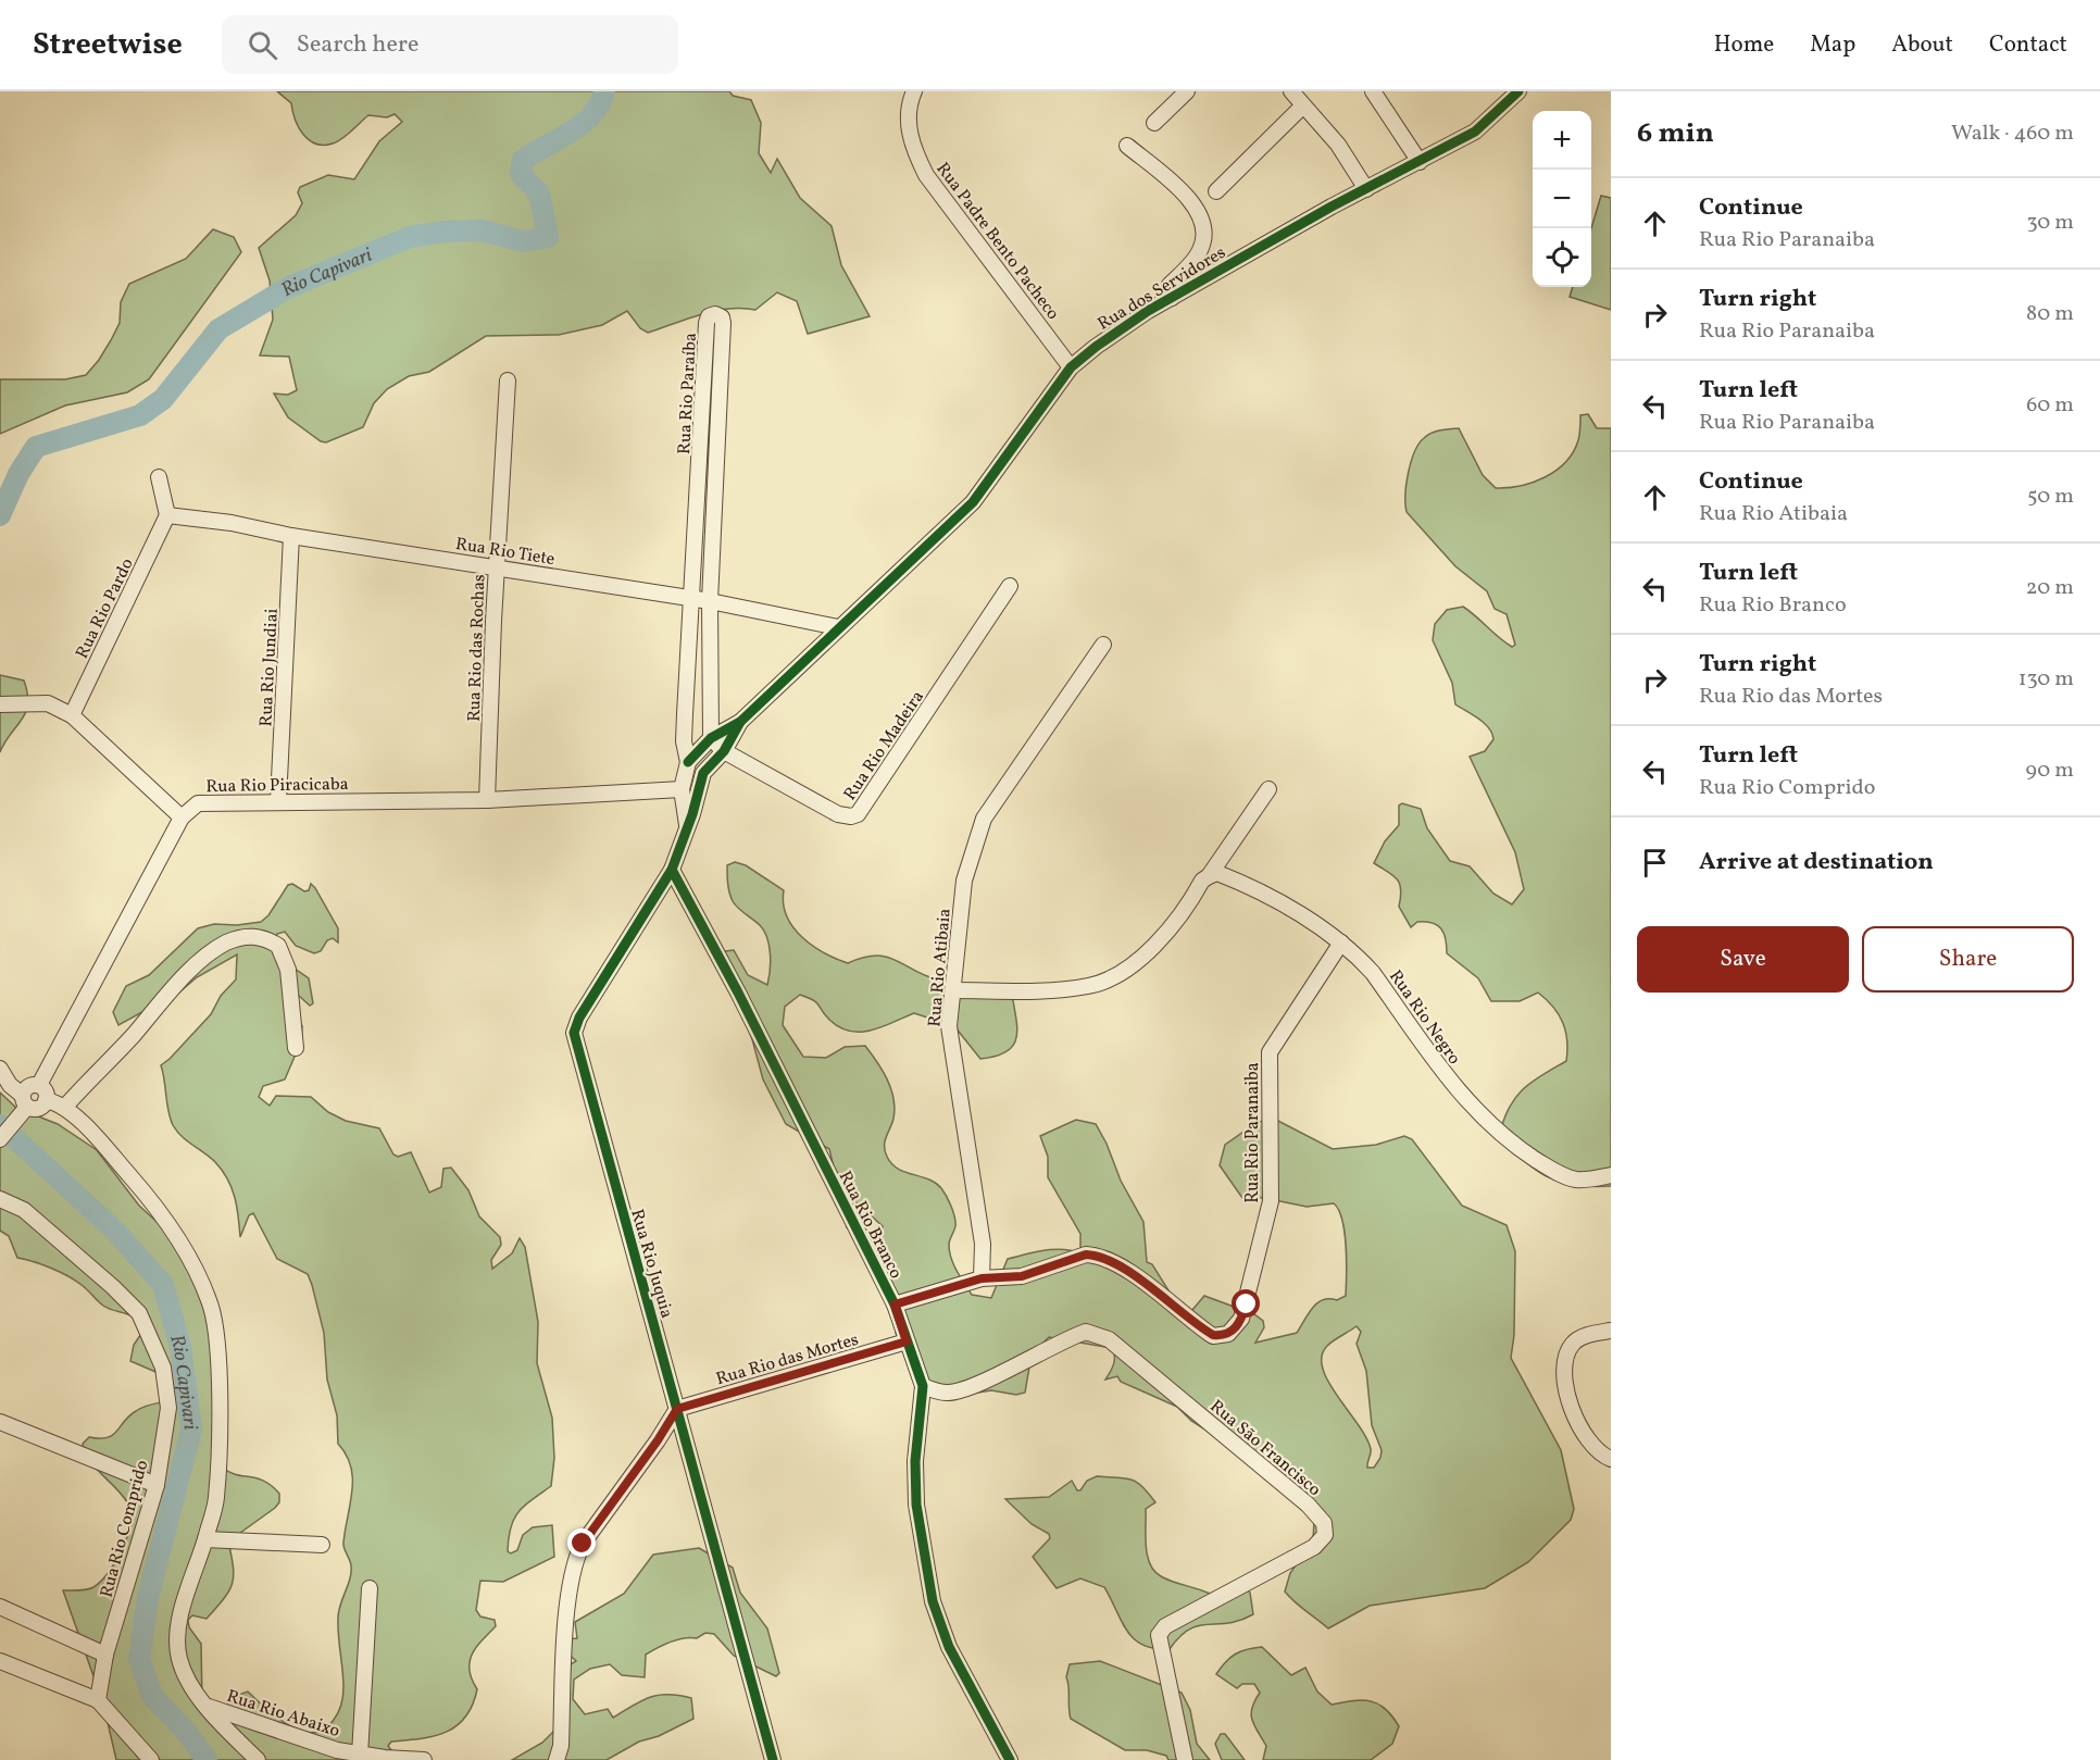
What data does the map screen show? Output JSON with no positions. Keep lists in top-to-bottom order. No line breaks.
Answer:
{"streets":{"street":["Rua Padre Bento Pacheco","Rua dos Servidores","Rua Rio Paraíba","Rua Rio Tiete","Rua Rio Pardo","Rua Rio das Rochas","Rua Rio Jundiai","Rua Rio Madeira","Rua Rio Piracicaba","Rua Rio Atibaia","Rua Rio Negro","Rua Rio Paranaiba","Rua Rio Branco","Rua Rio Juquia","Rua Rio das Mortes","Rua São Francisco","Rua Rio Comprido","Rua Rio Abaixo"]},"crossings":[["Rua Padre Bento Pacheco","Rua dos Servidores"],["Rua dos Servidores","Rua Rio Paraíba"],["Rua dos Servidores","Rua Rio Tiete"],["Rua dos Servidores","Rua Rio Madeira"],["Rua dos Servidores","Rua Rio Juquia"],["Rua Rio Paraíba","Rua Rio Tiete"],["Rua Rio Paraíba","Rua Rio Madeira"],["Rua Rio Paraíba","Rua Rio Piracicaba"],["Rua Rio Paraíba","Rua Rio Juquia"],["Rua Rio Tiete","Rua Rio Pardo"],["Rua Rio Tiete","Rua Rio das Rochas"],["Rua Rio Tiete","Rua Rio Jundiai"],["Rua Rio das Rochas","Rua Rio Piracicaba"],["Rua Rio Jundiai","Rua Rio Piracicaba"],["Rua Rio Piracicaba","Rua Rio Juquia"],["Rua Rio Atibaia","Rua Rio Paranaiba"],["Rua Rio Negro","Rua Rio Paranaiba"],["Rua Rio Branco","Rua Rio Juquia"],["Rua Rio Branco","Rua Rio das Mortes"],["Rua Rio Branco","Rua São Francisco"],["Rua Rio Juquia","Rua Rio das Mortes"]],"water":["Rio Capivari"],"page":{"header":"Streetwise","search":"Search here","nav":["Home","Map","About","Contact"],"heading":["6 min","Walk · 460 m"],"map_buttons":["+","−"],"list":[["Continue","Rua Rio Paranaiba","30 m"],["Turn right","Rua Rio Paranaiba","80 m"],["Turn left","Rua Rio Paranaiba","60 m"],["Continue","Rua Rio Atibaia","50 m"],["Turn left","Rua Rio Branco","20 m"],["Turn right","Rua Rio das Mortes","130 m"],["Turn left","Rua Rio Comprido","90 m"],"Arrive at destination"],"buttons":["Save","Share"]}}
